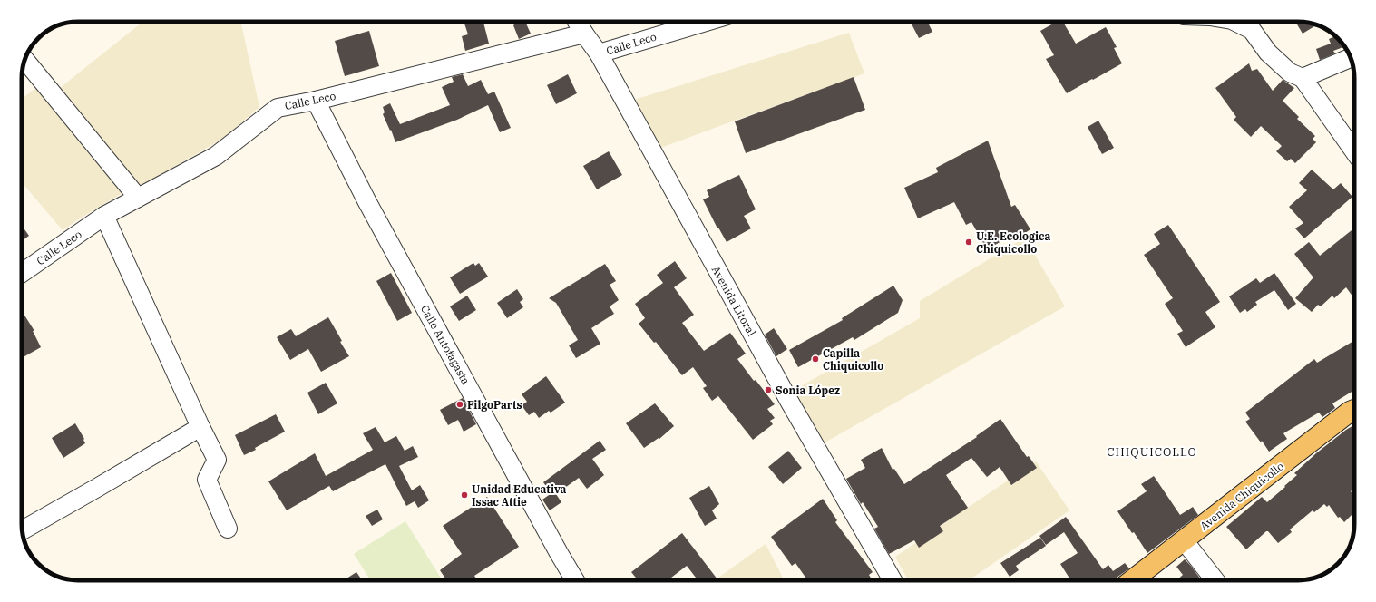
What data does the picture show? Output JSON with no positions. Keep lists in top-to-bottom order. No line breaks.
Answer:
{"streets":{"main road":["Avenida Chiquicollo"],"street":["Calle Leco","Avenida Litoral","Calle Antofagasta"]},"crossings":[["Calle Leco","Avenida Litoral"],["Calle Leco","Calle Antofagasta"]],"districts":["CHIQUICOLLO"],"places":["U.E. Ecologica Chiquicollo","Capilla Chiquicollo","Sonia López","FilgoParts","Unidad Educativa Issac Attie"]}
